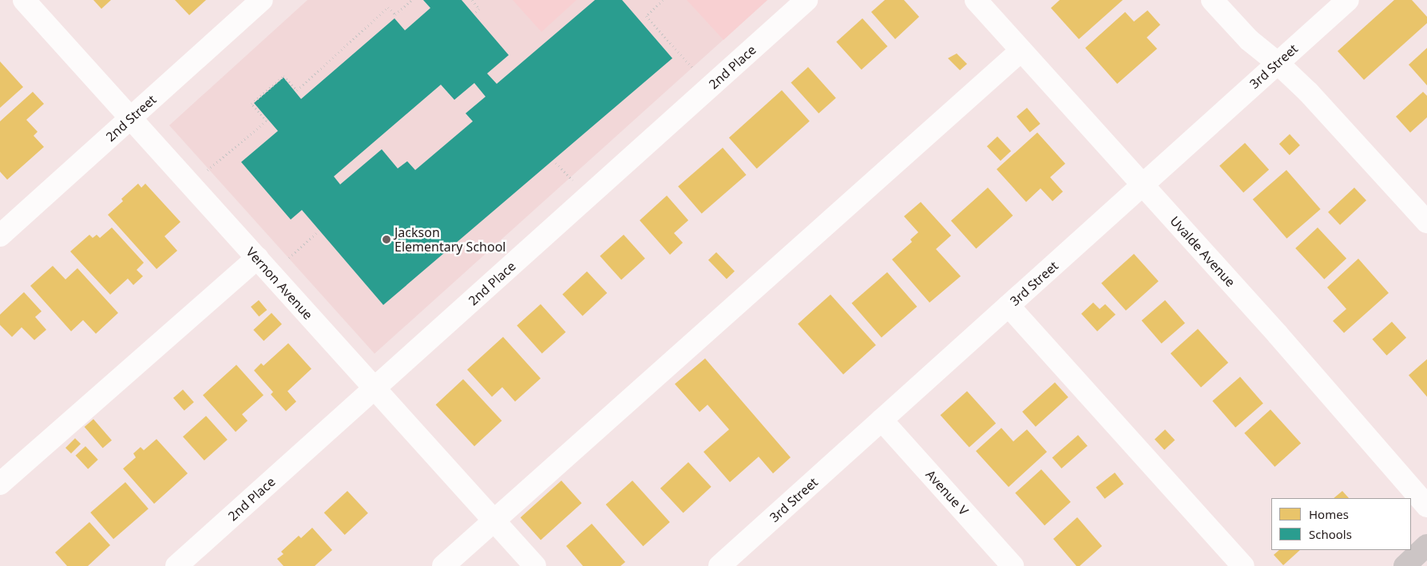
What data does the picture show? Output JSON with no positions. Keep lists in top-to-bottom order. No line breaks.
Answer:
{"streets":{"street":["3rd Street","2nd Place","2nd Street","Uvalde Avenue","Vernon Avenue","Avenue V"]},"crossings":[["3rd Street","Uvalde Avenue"],["3rd Street","Avenue V"],["2nd Place","Vernon Avenue"],["2nd Street","Vernon Avenue"]],"places":["Jackson Elementary School"],"legend":["Homes","Schools"]}
